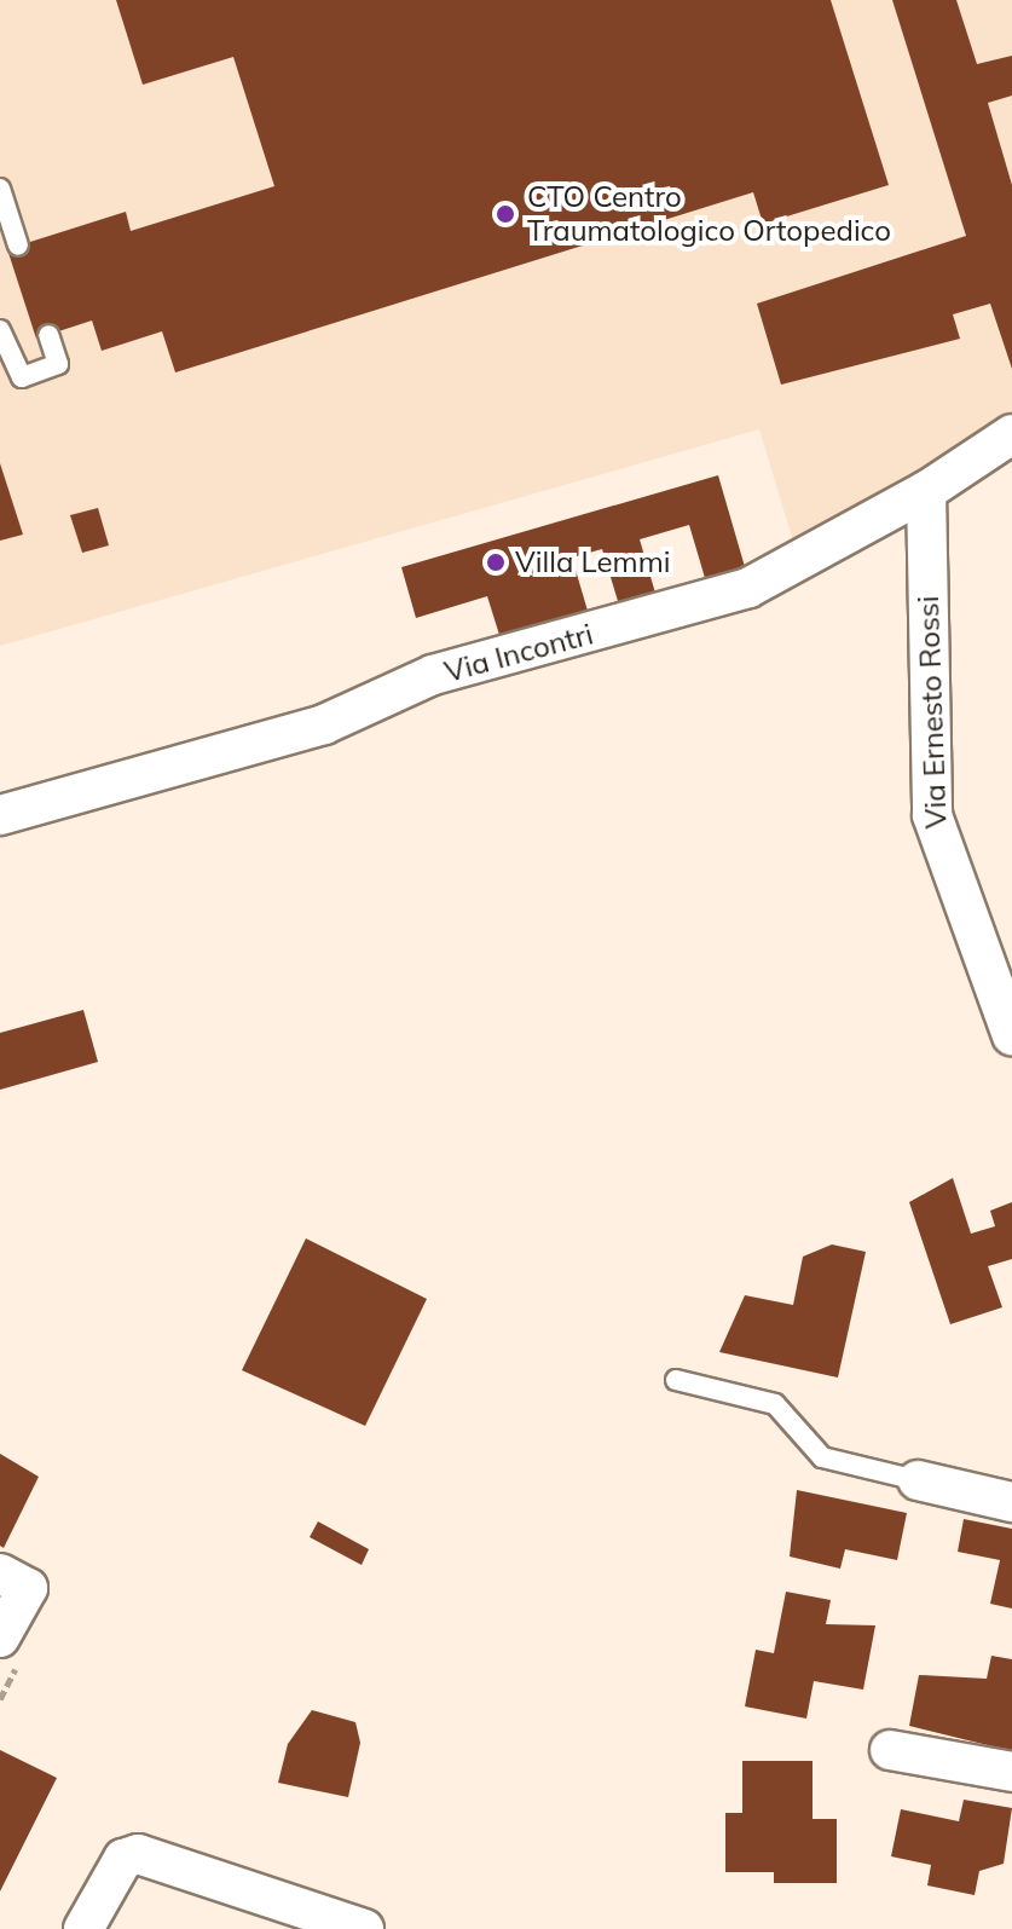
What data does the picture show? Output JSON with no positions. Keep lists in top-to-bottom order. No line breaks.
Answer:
{"streets":{"street":["Via Incontri","Via Ernesto Rossi"]},"crossings":[["Via Incontri","Via Ernesto Rossi"]],"places":["CTO Centro Traumatologico Ortopedico","Villa Lemmi"]}
